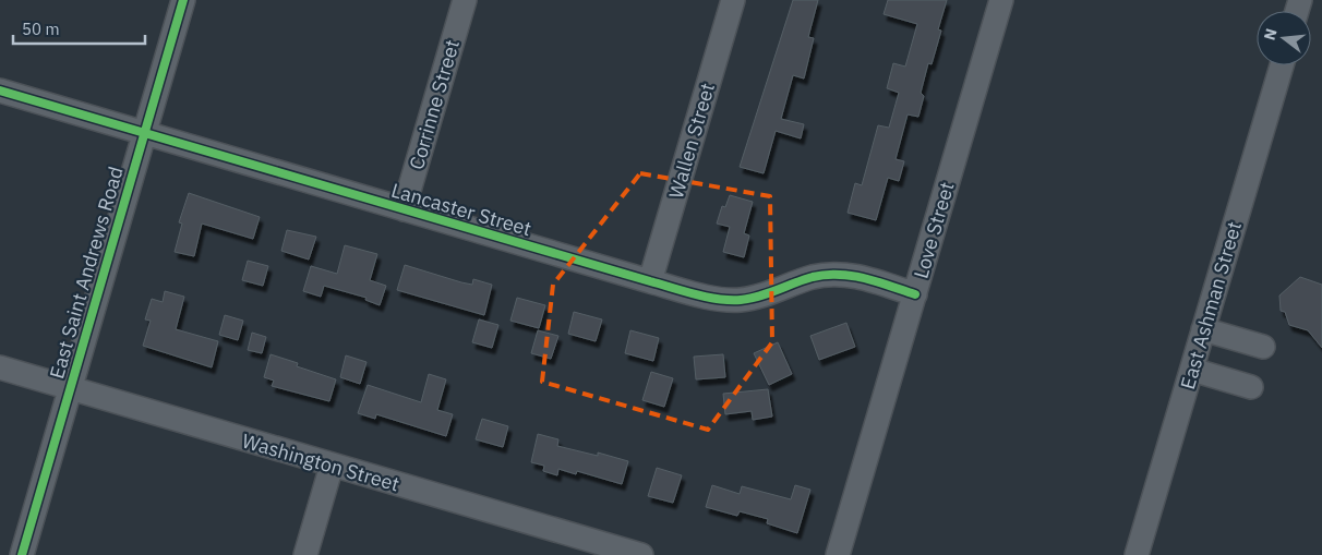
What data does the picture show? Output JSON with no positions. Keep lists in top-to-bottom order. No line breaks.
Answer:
{"streets":{"street":["Corrinne Street","Wallen Street","Lancaster Street","Love Street","East Saint Andrews Road","East Ashman Street","Washington Street"]},"crossings":[["Corrinne Street","Lancaster Street"],["Wallen Street","Lancaster Street"],["Lancaster Street","Love Street"],["Lancaster Street","East Saint Andrews Road"],["East Saint Andrews Road","Washington Street"]],"scale_bar":"50 m","north":"left"}
